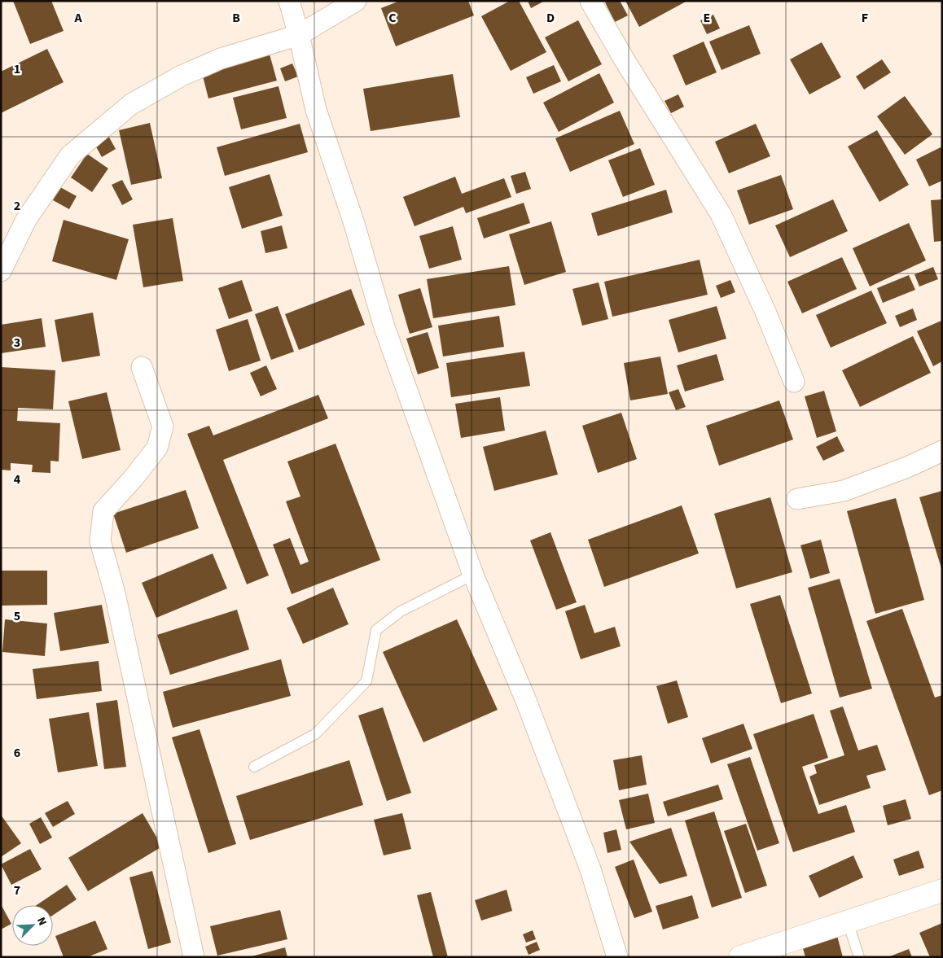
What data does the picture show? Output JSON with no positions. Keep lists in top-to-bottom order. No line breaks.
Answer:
{"north":"top right","grid":{"columns":["A","B","C","D","E","F"],"rows":["1","2","3","4","5","6","7"]}}
